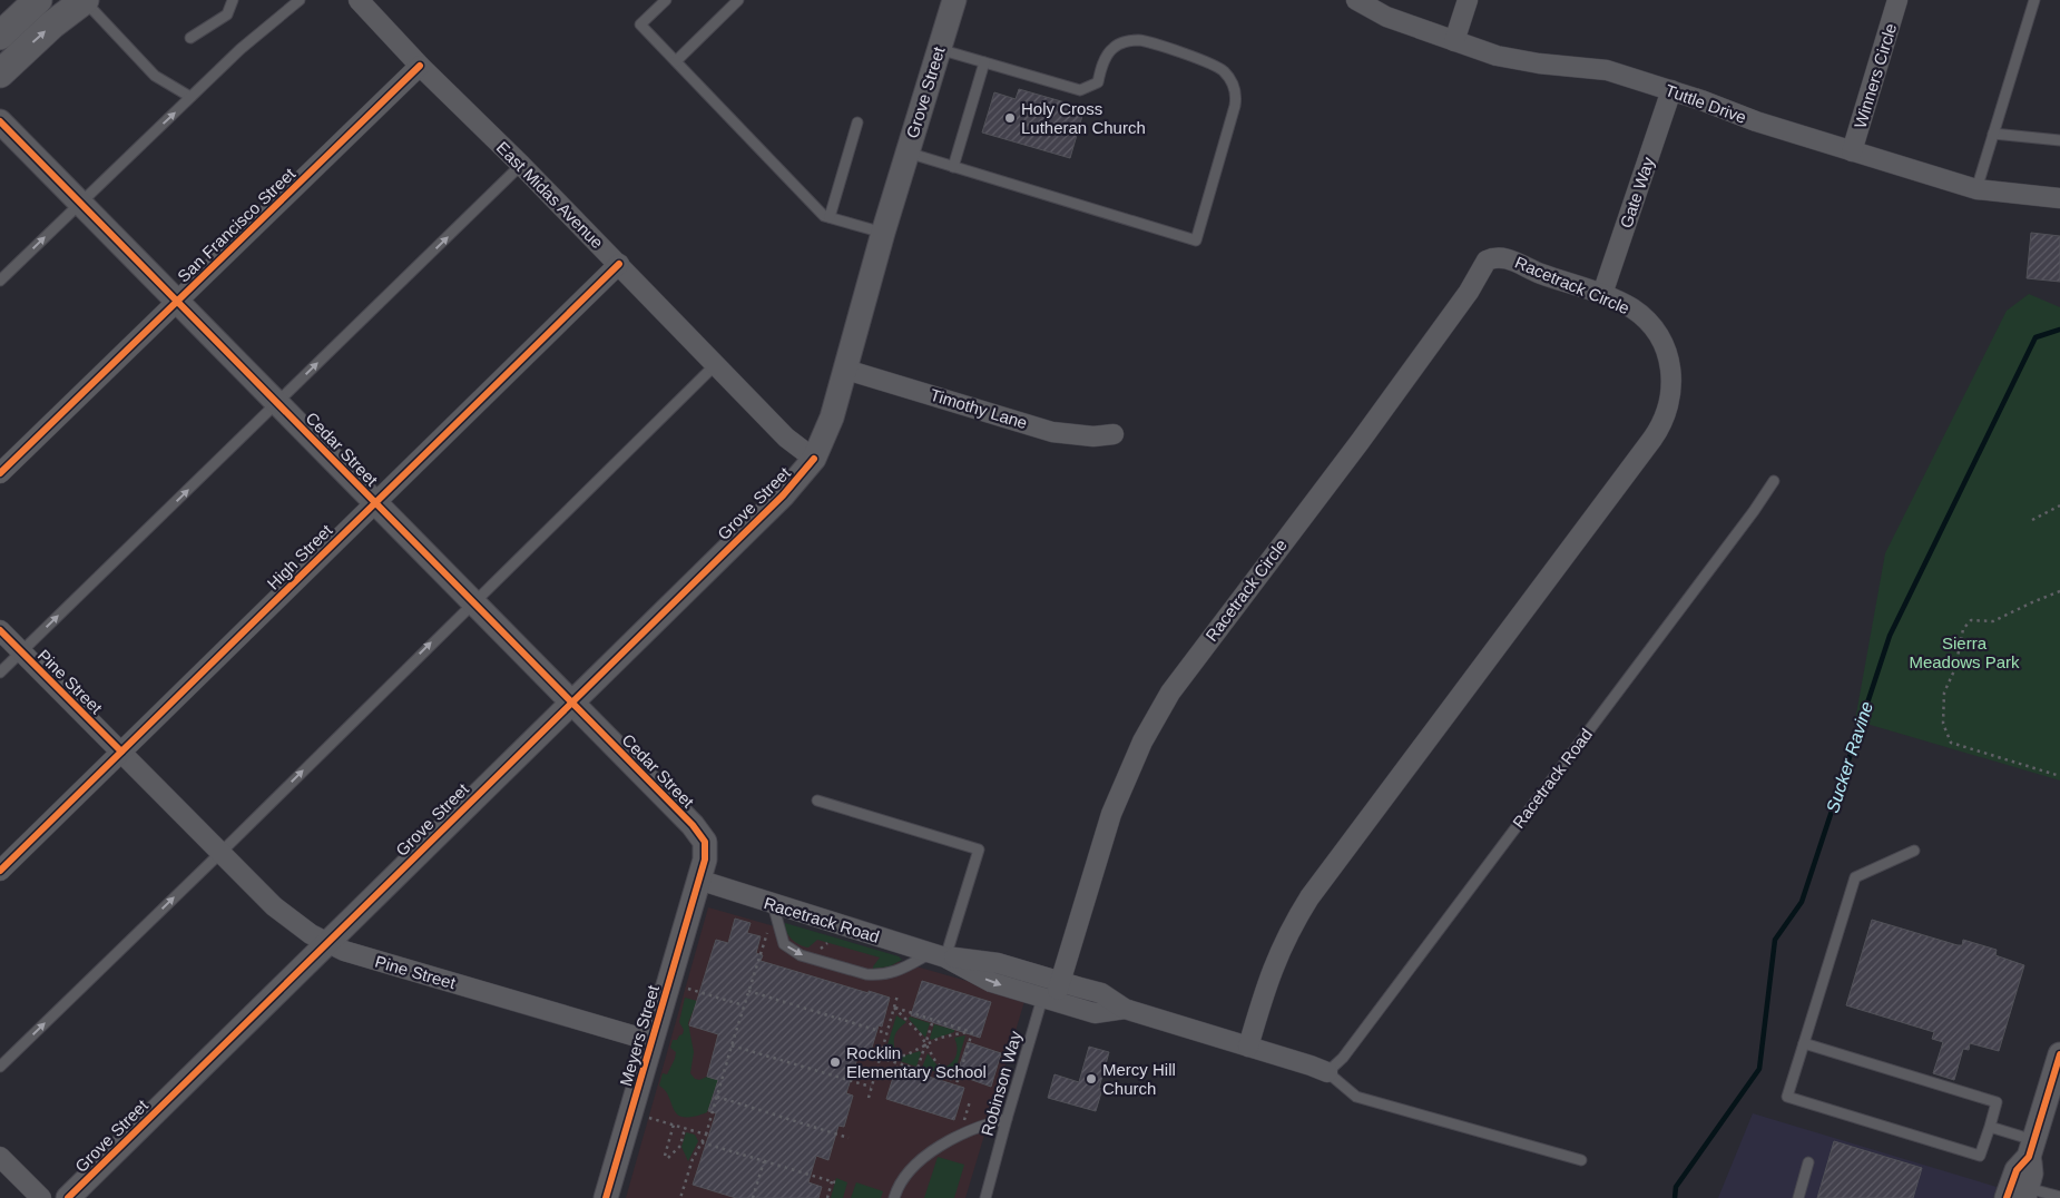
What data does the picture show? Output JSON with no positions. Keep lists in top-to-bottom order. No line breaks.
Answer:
{"streets":{"street":["Winners Circle","Grove Street","Tuttle Drive","Gate Way","East Midas Avenue","San Francisco Street","Racetrack Circle","Timothy Lane","Cedar Street","High Street","Pine Street","Racetrack Road","Meyers Street"],"lane":["Robinson Way"]},"crossings":[["Winners Circle","Tuttle Drive"],["Grove Street","East Midas Avenue"],["Grove Street","Timothy Lane"],["Grove Street","Cedar Street"],["Grove Street","Pine Street"],["Tuttle Drive","Gate Way"],["Gate Way","Racetrack Circle"],["East Midas Avenue","San Francisco Street"],["East Midas Avenue","High Street"],["San Francisco Street","Cedar Street"],["Racetrack Circle","Racetrack Road"],["Racetrack Circle","Robinson Way"],["Cedar Street","High Street"],["Cedar Street","Racetrack Road"],["Cedar Street","Meyers Street"],["High Street","Pine Street"],["Pine Street","Meyers Street"],["Racetrack Road","Meyers Street"],["Racetrack Road","Robinson Way"]],"water":["Sucker Ravine"],"parks":["Sierra Meadows Park"],"places":["Holy Cross Lutheran Church","Rocklin Elementary School","Mercy Hill Church"]}
